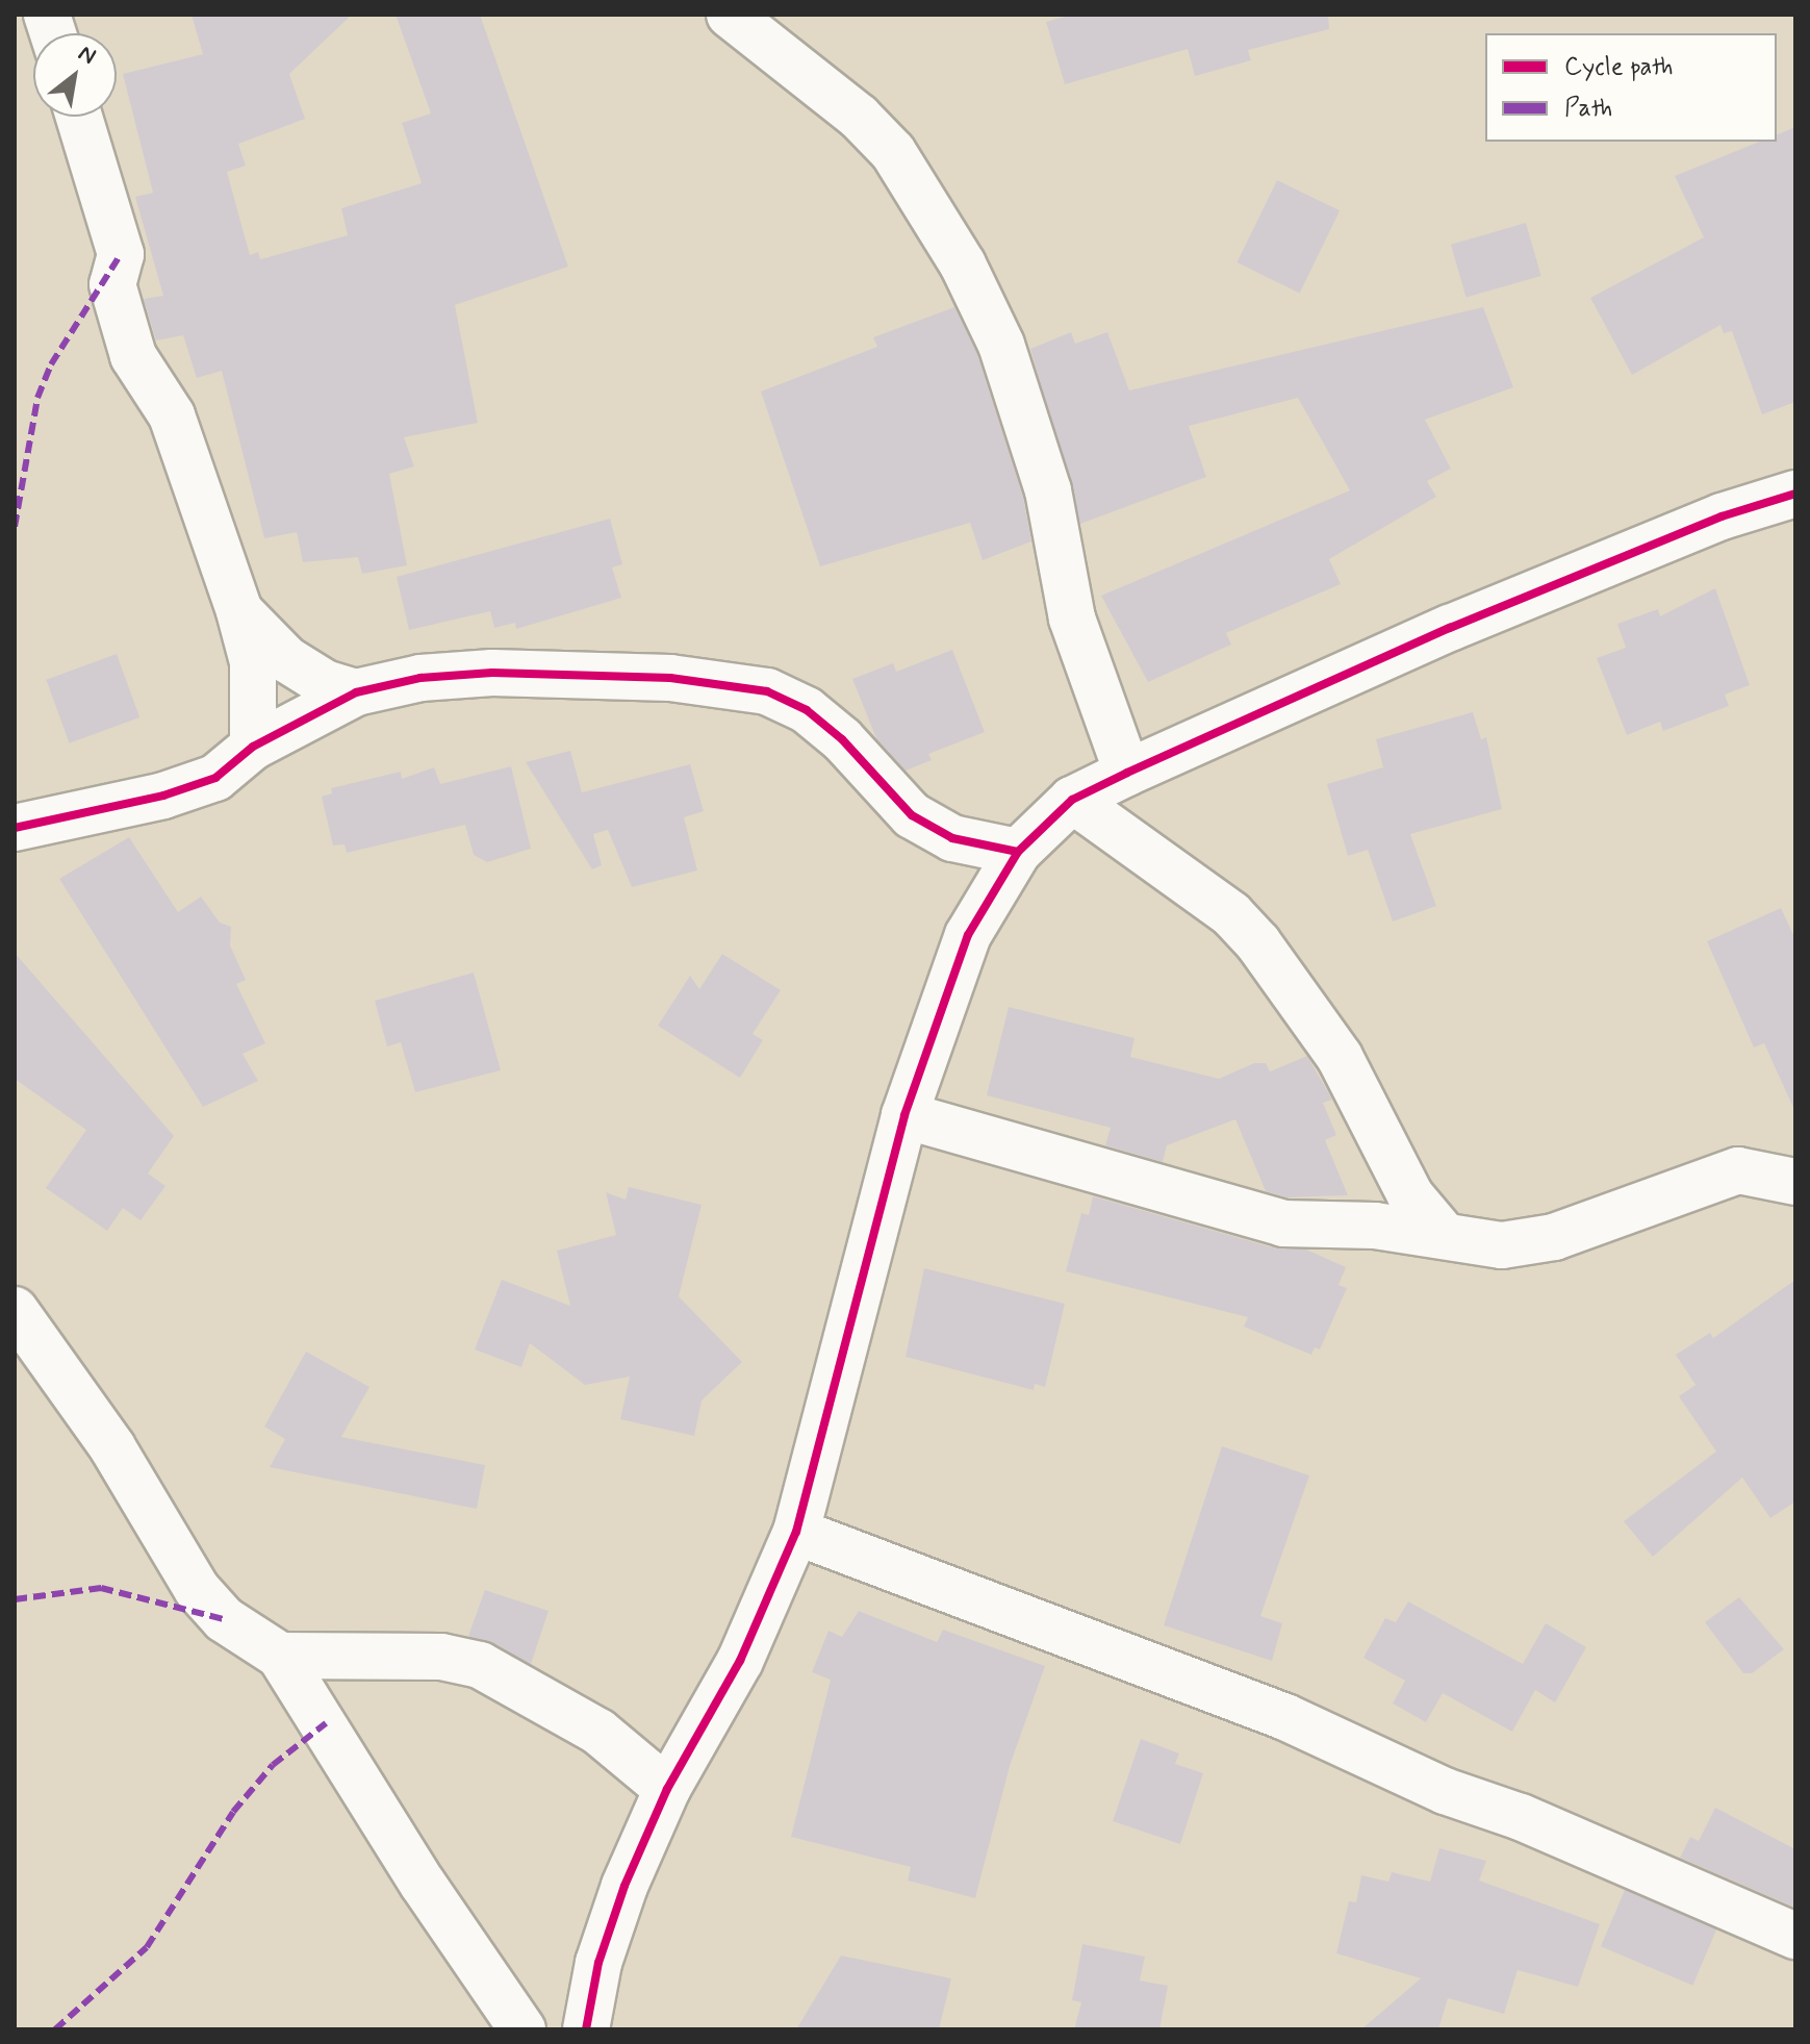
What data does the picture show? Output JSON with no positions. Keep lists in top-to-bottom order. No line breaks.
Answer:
{"legend":["Cycle path","Path"],"north":"top right"}
